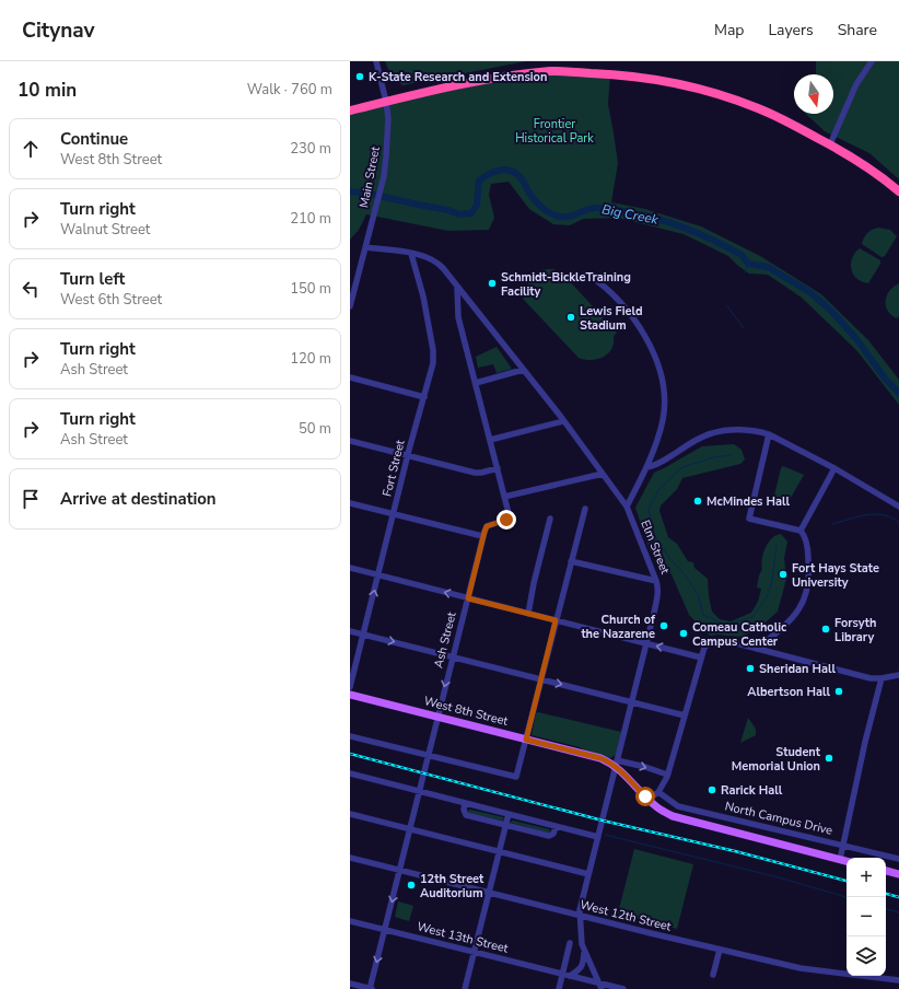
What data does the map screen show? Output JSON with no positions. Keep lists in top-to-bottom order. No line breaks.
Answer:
{"streets":{"main road":["West 8th Street","North Campus Drive"],"street":["Main Street","Fort Street","Elm Street","Ash Street","West 12th Street","West 13th Street"]},"crossings":[["Main Street","Elm Street"],["Fort Street","Elm Street"],["Elm Street","West 8th Street"],["Elm Street","West 12th Street"],["Ash Street","West 8th Street"],["Ash Street","West 12th Street"],["Ash Street","West 13th Street"],["West 8th Street","North Campus Drive"]],"one_way":["Ash Street"],"water":["Big Creek"],"parks":["Frontier Historical Park"],"places":["K-State Research and Extension","Schmidt-BickleTraining Facility","Lewis Field Stadium","McMindes Hall","Fort Hays State University","Church of the Nazarene","Forsyth Library","Comeau Catholic Campus Center","Sheridan Hall","Albertson Hall","Student Memorial Union","Rarick Hall","12th Street Auditorium"],"north":"bottom","page":{"header":"Citynav","nav":["Map","Layers","Share"],"heading":["10 min","Walk · 760 m"],"list":[["Continue","West 8th Street","230 m"],["Turn right","Walnut Street","210 m"],["Turn left","West 6th Street","150 m"],["Turn right","Ash Street","120 m"],["Turn right","Ash Street","50 m"],"Arrive at destination"],"map_buttons":["+","−"]}}
